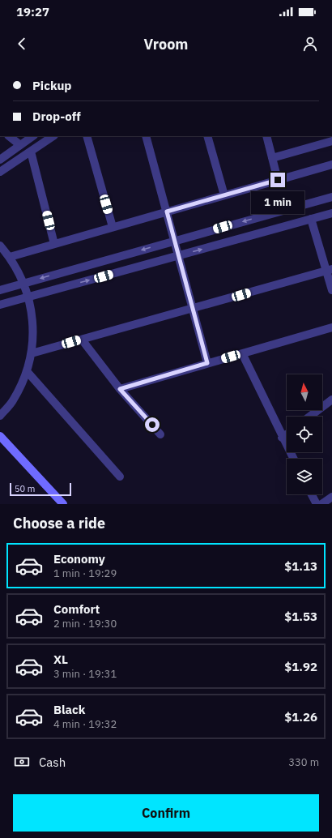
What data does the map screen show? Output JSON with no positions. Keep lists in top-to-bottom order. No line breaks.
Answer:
{"scale_bar":"50 m","north":"top","page":{"status":"19:27","header":"Vroom","banner":["Pickup","Drop-off"],"bubble":"1 min","scale":"50 m","heading":"Choose a ride","list":[{"name":"Economy","note":"1 min · 19:29","value":"$1.13"},{"name":"Comfort","note":"2 min · 19:30","value":"$1.53"},{"name":"XL","note":"3 min · 19:31","value":"$1.92"},{"name":"Black","note":"4 min · 19:32","value":"$1.26"}],"pay":["Cash","330 m"],"buttons":"Confirm"}}
